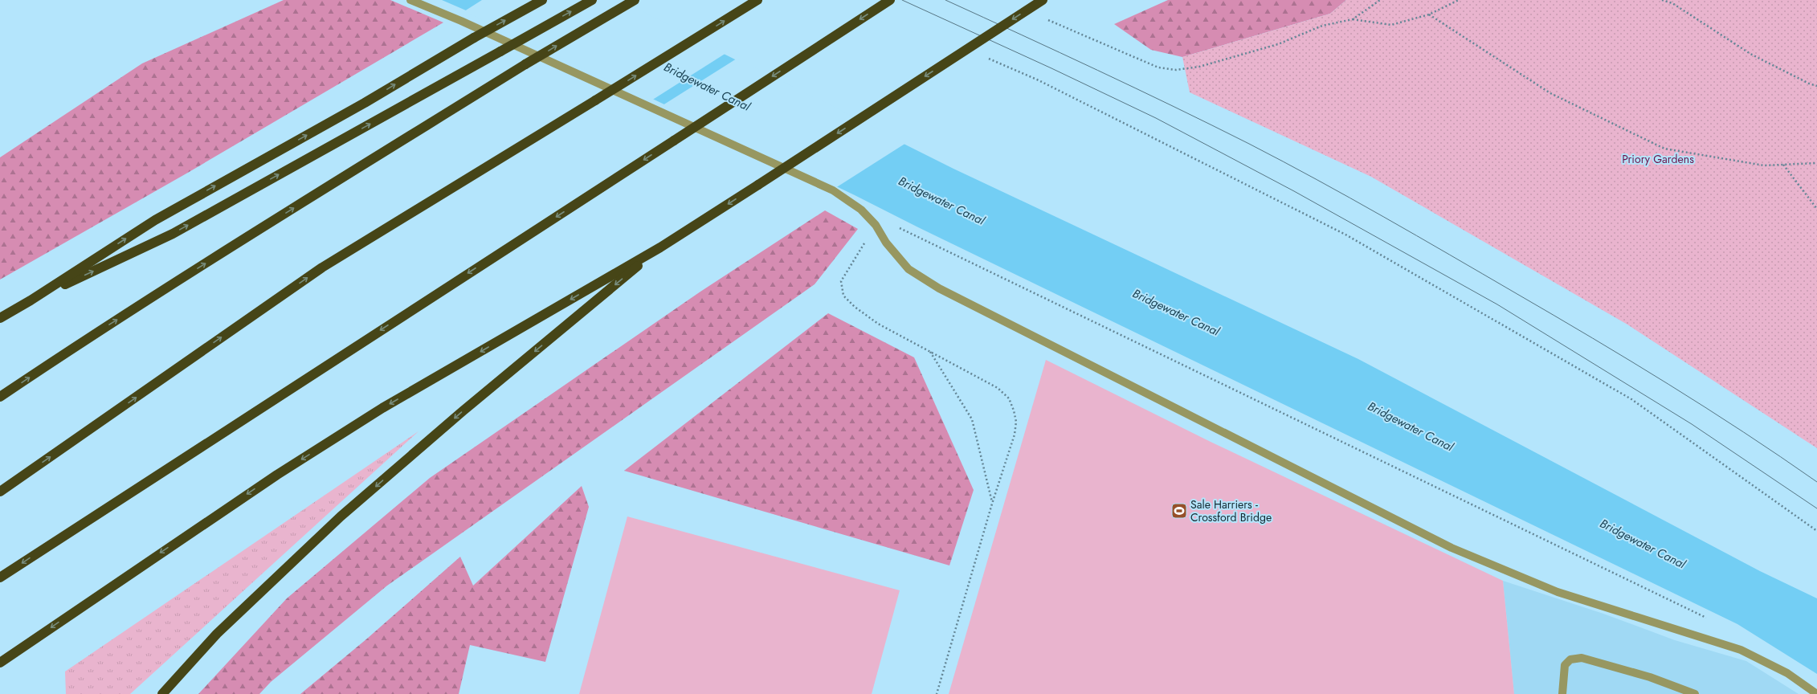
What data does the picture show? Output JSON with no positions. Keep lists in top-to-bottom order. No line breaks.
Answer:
{"water":["Bridgewater Canal"],"parks":["Priory Gardens"],"places":{"sports":["Sale Harriers - Crossford Bridge"]}}
